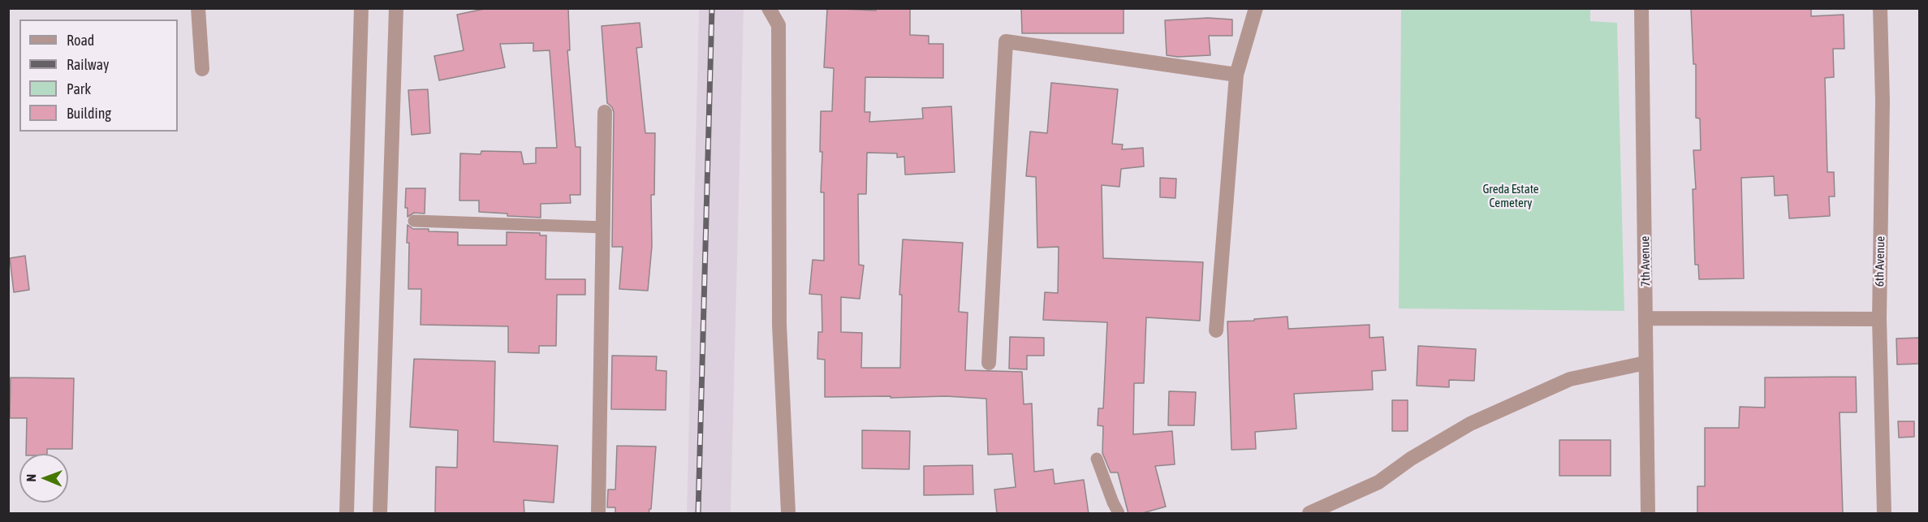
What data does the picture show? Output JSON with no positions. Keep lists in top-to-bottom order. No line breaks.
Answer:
{"streets":{"street":["7th Avenue","6th Avenue"]},"parks":["Greda Estate Cemetery"],"legend":["Road","Railway","Park","Building"],"north":"left"}
